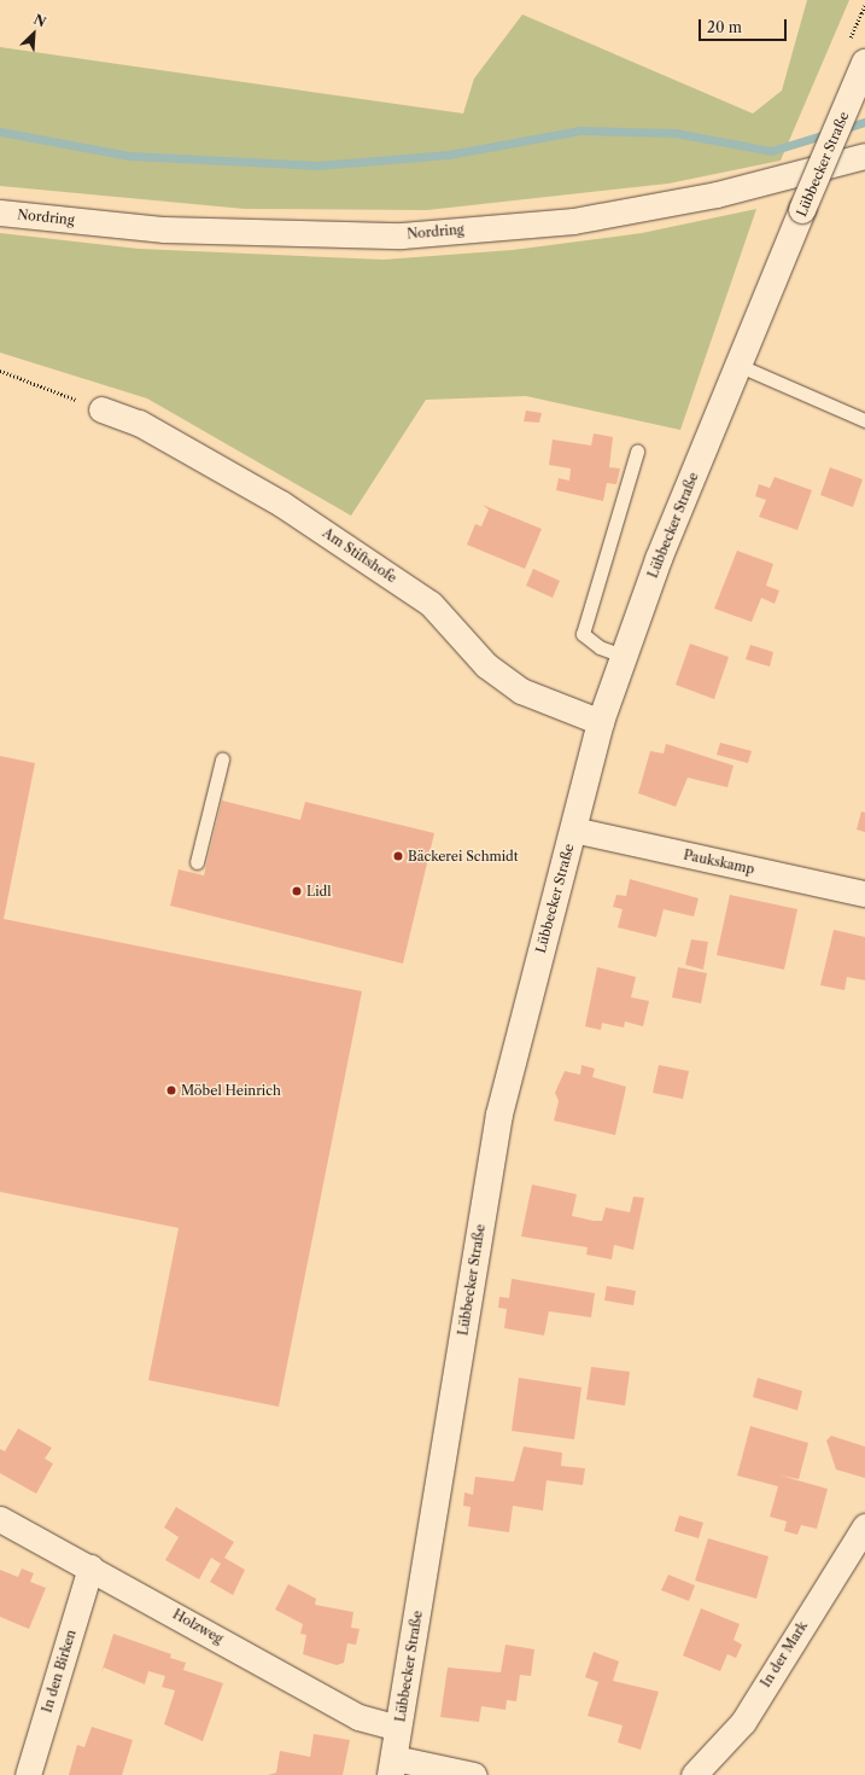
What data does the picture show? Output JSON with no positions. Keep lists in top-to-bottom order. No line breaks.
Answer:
{"streets":{"street":["Lübbecker Straße","Nordring","Am Stiftshofe","Paukskamp","Holzweg","In der Mark","In den Birken"]},"crossings":[["Lübbecker Straße","Am Stiftshofe"],["Lübbecker Straße","Paukskamp"],["Lübbecker Straße","Holzweg"],["Holzweg","In den Birken"]],"places":["Bäckerei Schmidt","Lidl","Möbel Heinrich"],"scale_bar":"20 m","north":"top right"}
